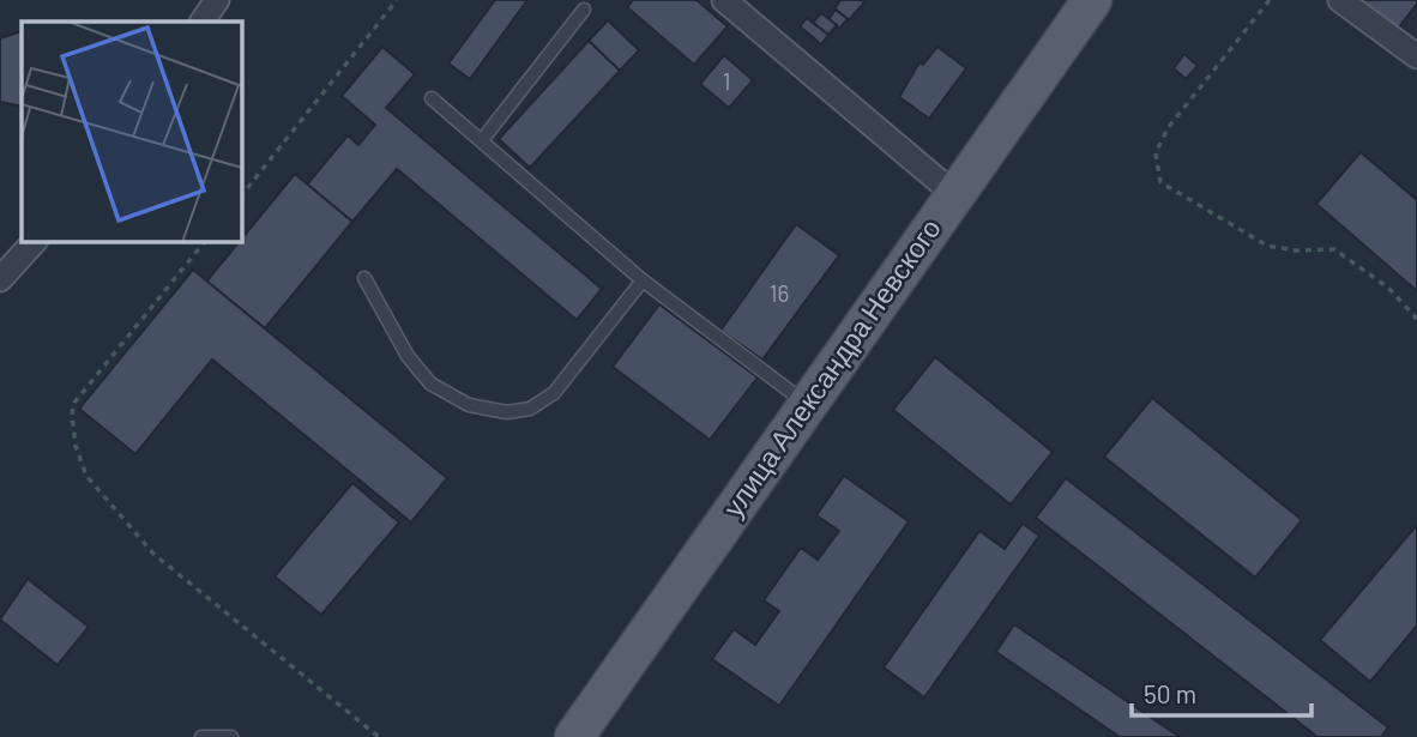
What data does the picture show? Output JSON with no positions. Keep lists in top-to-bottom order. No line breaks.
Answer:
{"streets":{"main road":["улица Александра Невского"]},"house_numbers":["1","16"],"scale_bar":"50 m"}
